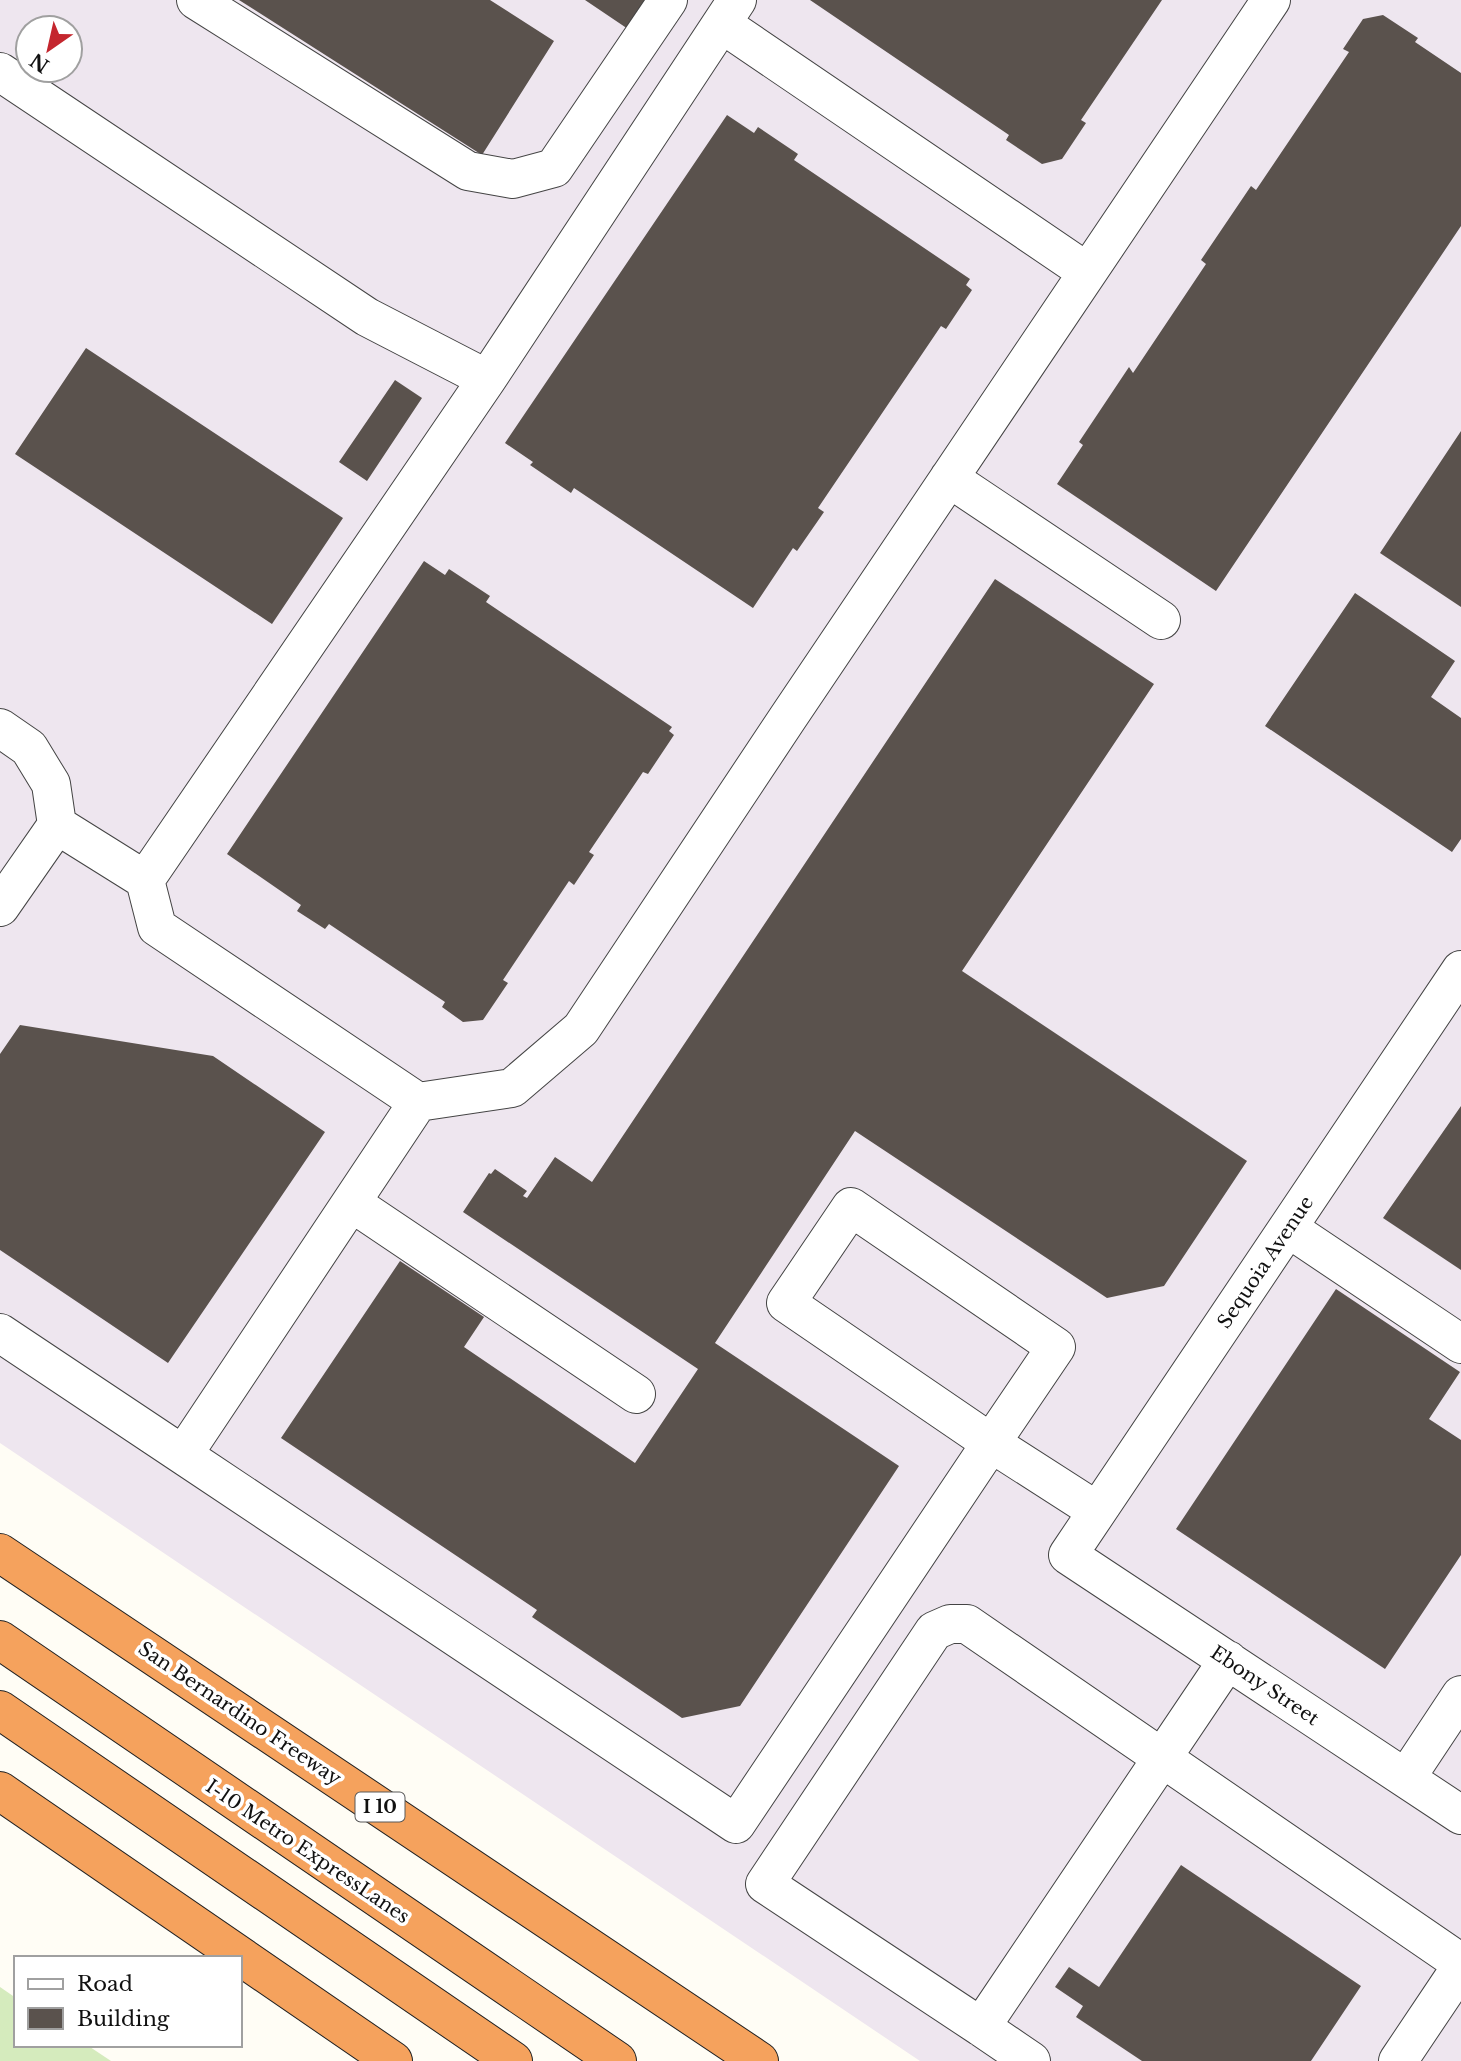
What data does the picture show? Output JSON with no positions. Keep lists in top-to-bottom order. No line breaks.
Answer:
{"streets":{"highway":["San Bernardino Freeway","I 10","I-10 Metro ExpressLanes"],"street":["Sequoia Avenue","Ebony Street"]},"crossings":[["Sequoia Avenue","Ebony Street"]],"legend":["Road","Building"],"north":"bottom left"}
